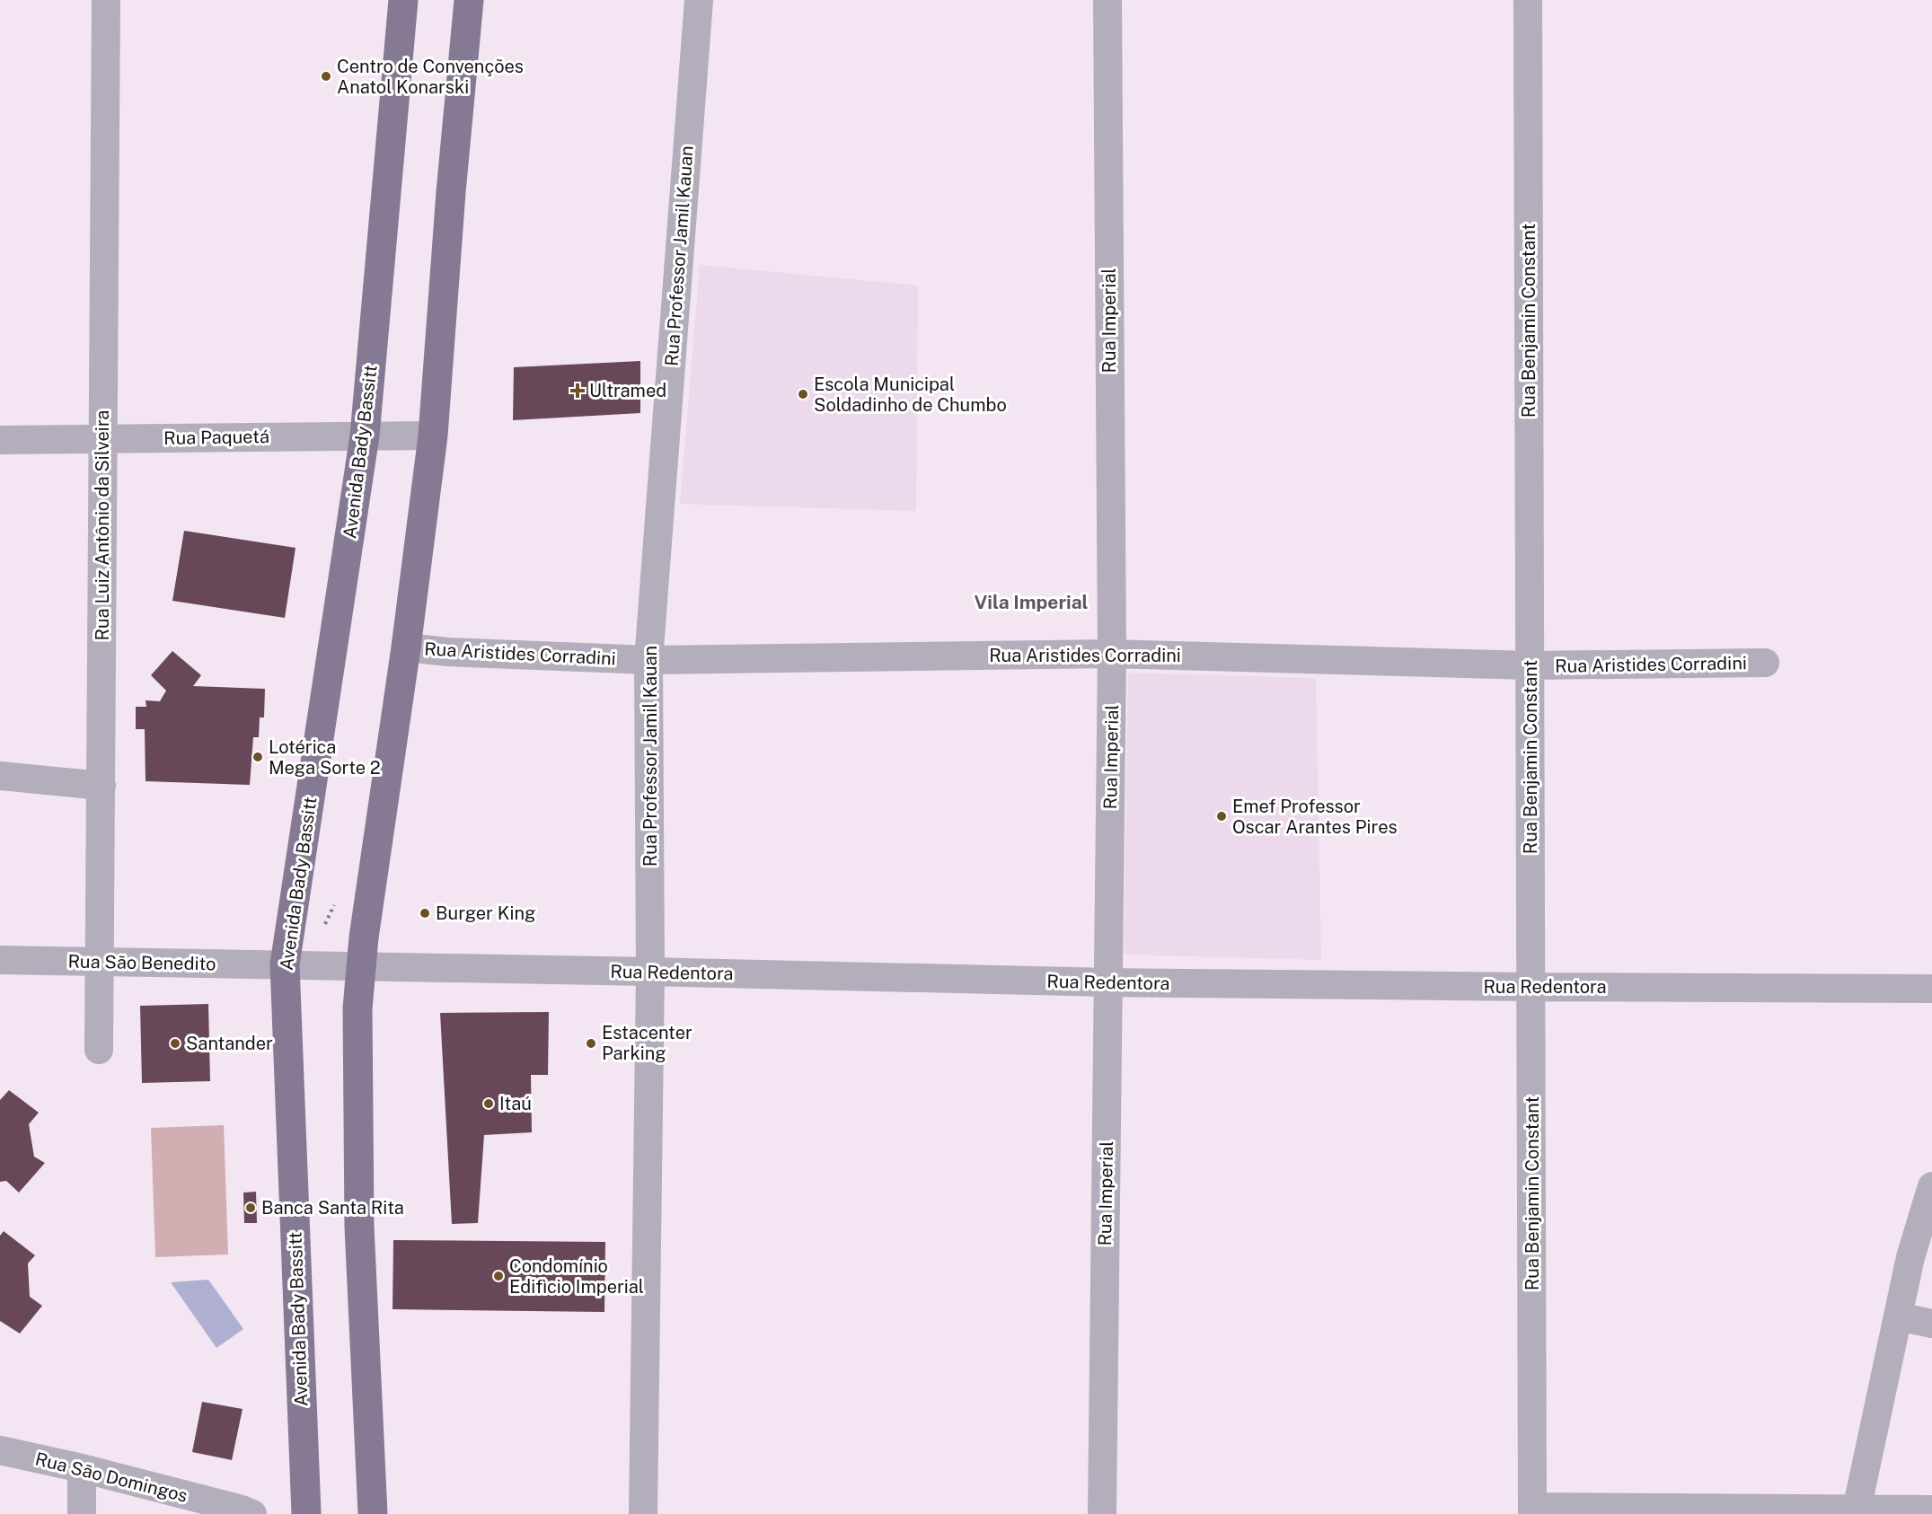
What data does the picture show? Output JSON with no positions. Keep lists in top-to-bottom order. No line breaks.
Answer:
{"streets":{"main road":["Avenida Bady Bassitt"],"street":["Rua Professor Jamil Kauan","Rua Imperial","Rua Benjamin Constant","Rua Paquetá","Rua Luiz Antônio da Silveira","Rua Aristides Corradini","Rua São Benedito","Rua Redentora","Rua São Domingos"]},"crossings":[["Rua Professor Jamil Kauan","Rua Aristides Corradini"],["Rua Professor Jamil Kauan","Rua Redentora"],["Rua Imperial","Rua Aristides Corradini"],["Rua Imperial","Rua Redentora"],["Rua Benjamin Constant","Rua Aristides Corradini"],["Rua Benjamin Constant","Rua Redentora"],["Rua Paquetá","Avenida Bady Bassitt"],["Rua Paquetá","Rua Luiz Antônio da Silveira"],["Avenida Bady Bassitt","Rua São Benedito"],["Avenida Bady Bassitt","Rua Redentora"],["Rua Luiz Antônio da Silveira","Rua São Benedito"],["Rua São Benedito","Rua Redentora"]],"districts":["Vila Imperial"],"places":{"other":["Centro de Convenções Anatol Konarski","Escola Municipal Soldadinho de Chumbo","Lotérica Mega Sorte 2","Emef Professor Oscar Arantes Pires","Burger King","Santander","Estacenter Parking","Itaú","Banca Santa Rita","Condomínio Edifìcio Imperial"],"health":["Ultramed"]}}
